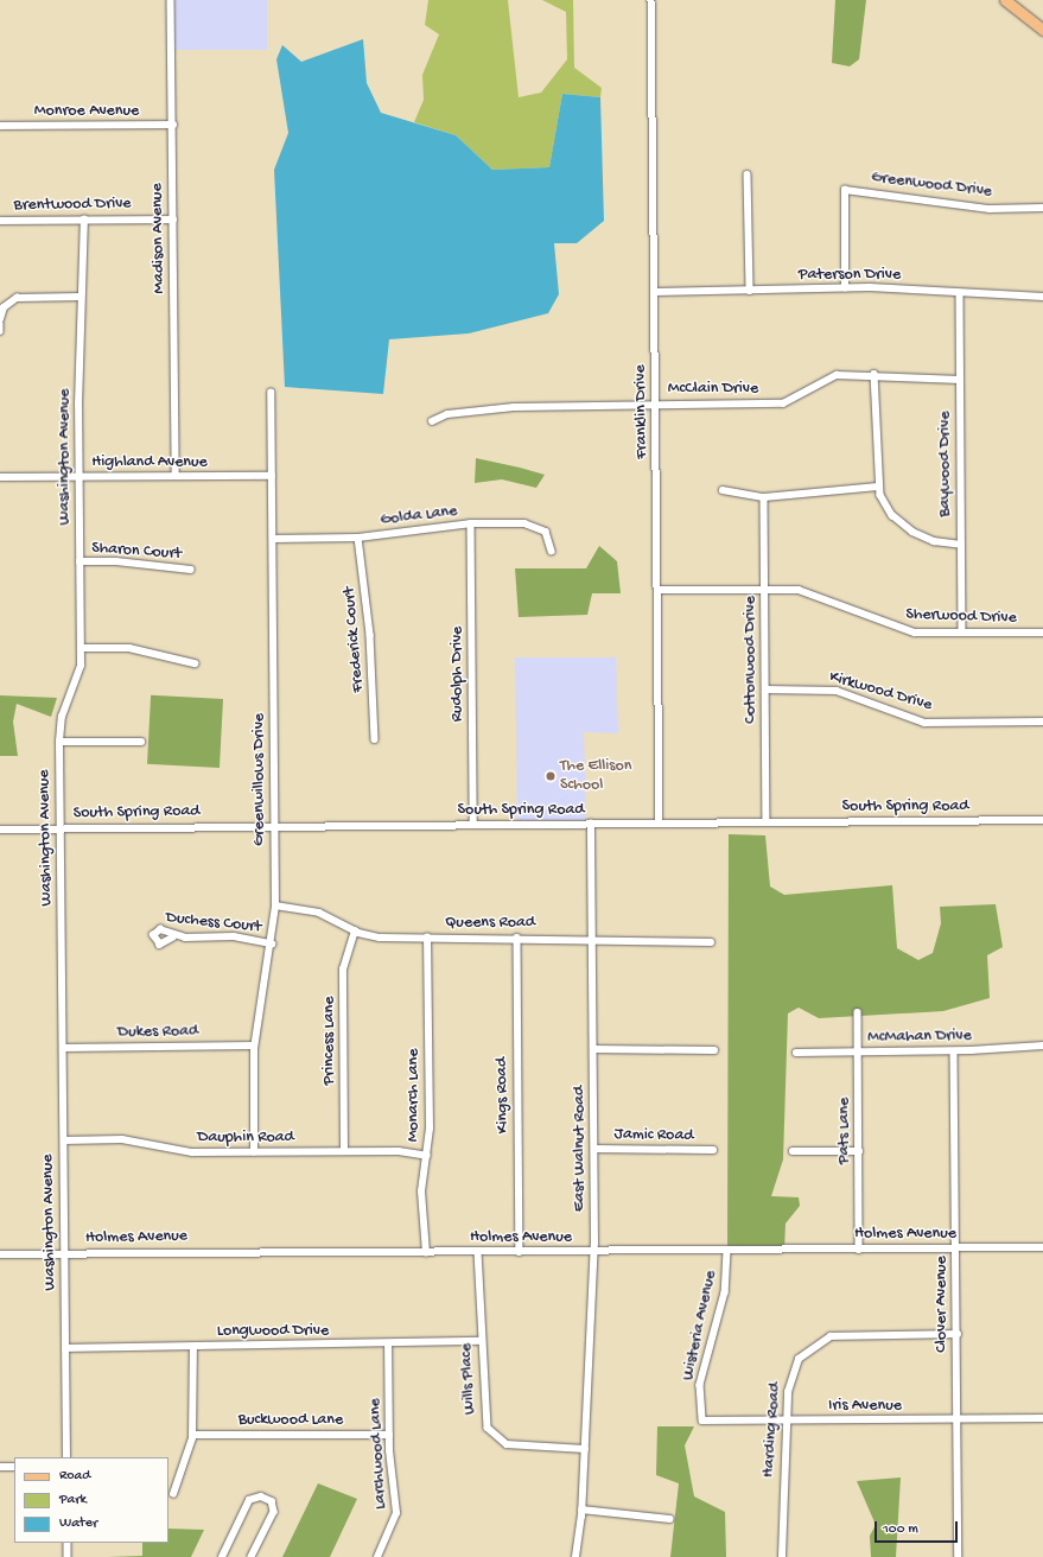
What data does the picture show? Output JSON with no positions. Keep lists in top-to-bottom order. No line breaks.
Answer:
{"streets":{"street":["Monroe Avenue","Greenwood Drive","Brentwood Drive","Madison Avenue","Paterson Drive","McClain Drive","Franklin Drive","Washington Avenue","Highland Avenue","Baywood Drive","Golda Lane","Sharon Court","Sherwood Drive","Frederick Court","Cottonwood Drive","Rudolph Drive","Kirkwood Drive","Greenwillows Drive","South Spring Road","Duchess Court","Queens Road","Dukes Road","McMahan Drive","Princess Lane","Monarch Lane","Kings Road","Pats Lane","Jamic Road","Dauphin Road","East Walnut Road","Holmes Avenue","Clover Avenue","Wisteria Avenue","Longwood Drive","Wills Place","Iris Avenue","Buckwood Lane","Harding Road","Larchwood Lane"]},"crossings":[["Monroe Avenue","Madison Avenue"],["Greenwood Drive","Paterson Drive"],["Brentwood Drive","Madison Avenue"],["Brentwood Drive","Washington Avenue"],["Madison Avenue","Highland Avenue"],["Paterson Drive","Franklin Drive"],["Paterson Drive","Baywood Drive"],["McClain Drive","Franklin Drive"],["McClain Drive","Baywood Drive"],["Franklin Drive","Sherwood Drive"],["Franklin Drive","South Spring Road"],["Washington Avenue","Highland Avenue"],["Washington Avenue","Sharon Court"],["Washington Avenue","South Spring Road"],["Washington Avenue","Dukes Road"],["Washington Avenue","Dauphin Road"],["Washington Avenue","Holmes Avenue"],["Washington Avenue","Longwood Drive"],["Highland Avenue","Greenwillows Drive"],["Baywood Drive","Sherwood Drive"],["Golda Lane","Frederick Court"],["Golda Lane","Rudolph Drive"],["Golda Lane","Greenwillows Drive"],["Sherwood Drive","Cottonwood Drive"],["Cottonwood Drive","Kirkwood Drive"],["Cottonwood Drive","South Spring Road"],["Rudolph Drive","South Spring Road"],["Greenwillows Drive","South Spring Road"],["Greenwillows Drive","Duchess Court"],["Greenwillows Drive","Queens Road"],["Greenwillows Drive","Dukes Road"],["Greenwillows Drive","Dauphin Road"],["South Spring Road","East Walnut Road"],["Queens Road","Princess Lane"],["Queens Road","Monarch Lane"],["Queens Road","Kings Road"],["Queens Road","East Walnut Road"],["McMahan Drive","Pats Lane"],["McMahan Drive","Clover Avenue"],["Princess Lane","Dauphin Road"],["Monarch Lane","Dauphin Road"],["Monarch Lane","Holmes Avenue"],["Kings Road","Holmes Avenue"],["Pats Lane","Holmes Avenue"],["Jamic Road","East Walnut Road"],["East Walnut Road","Holmes Avenue"],["East Walnut Road","Wills Place"],["Holmes Avenue","Clover Avenue"],["Holmes Avenue","Wisteria Avenue"],["Holmes Avenue","Wills Place"],["Clover Avenue","Iris Avenue"],["Clover Avenue","Harding Road"],["Wisteria Avenue","Iris Avenue"],["Longwood Drive","Wills Place"],["Longwood Drive","Larchwood Lane"],["Iris Avenue","Harding Road"],["Buckwood Lane","Larchwood Lane"]],"places":["The Ellison School"],"legend":["Road","Park","Water"],"scale_bar":"100 m"}
